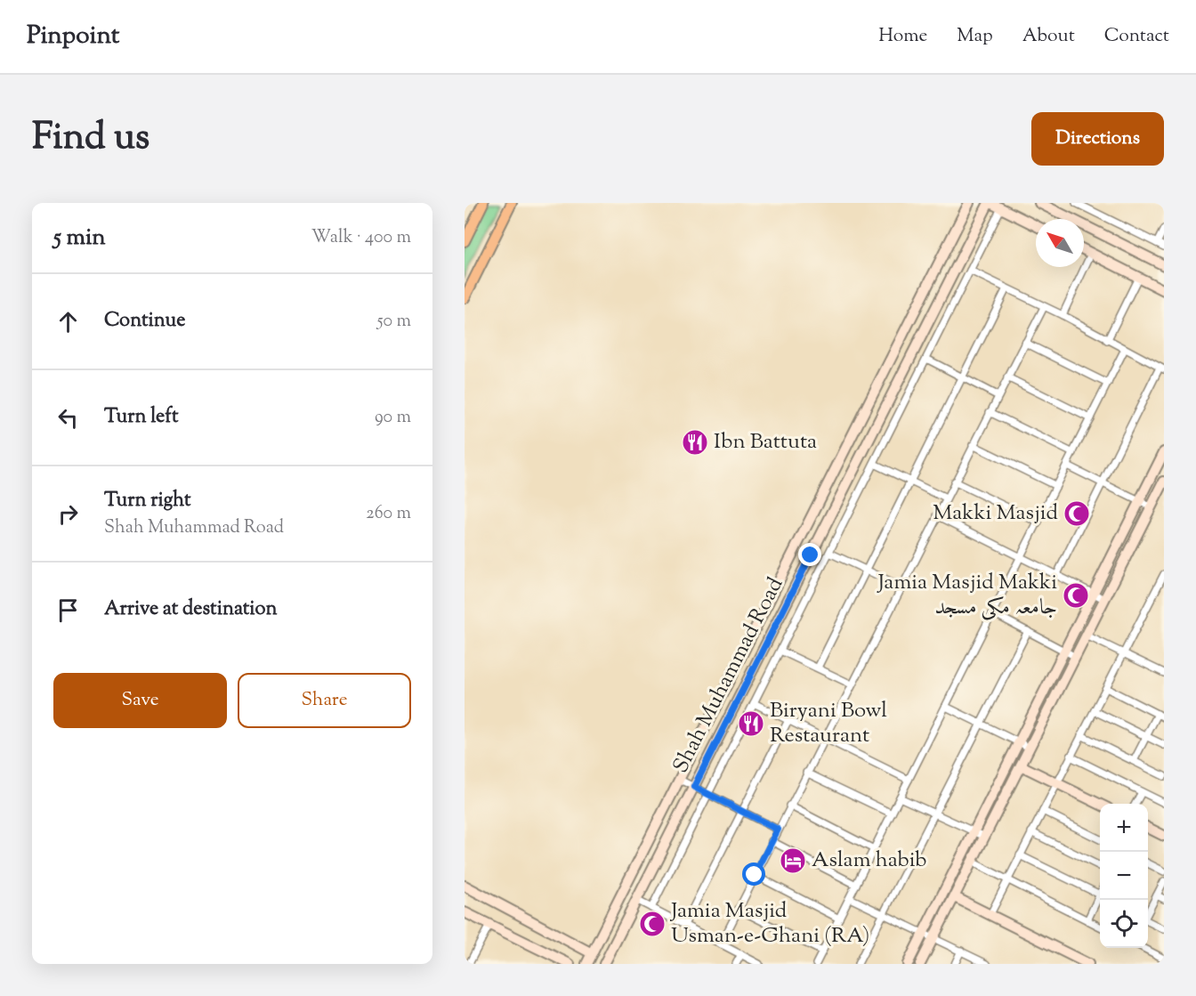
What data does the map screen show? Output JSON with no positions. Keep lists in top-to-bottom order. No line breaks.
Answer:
{"streets":{"street":["Shah Muhammad Road"]},"places":{"restaurant":["Ibn Battuta","Biryani Bowl Restaurant"],"mosque":["Makki Masjid","Jamia Masjid Makki جامعہ مکی مسجد","Jamia Masjid Usman-e-Ghani (RA)"],"hotel":["Aslam habib"]},"north":"top left","page":{"header":"Pinpoint","nav":["Home","Map","About","Contact"],"title":"Find us","buttons":["Directions",["Save","Share"]],"heading":["5 min","Walk · 400 m"],"list":[["Continue","50 m"],["Turn left","90 m"],["Turn right","Shah Muhammad Road","260 m"],"Arrive at destination"],"map_buttons":["+","−"]}}
